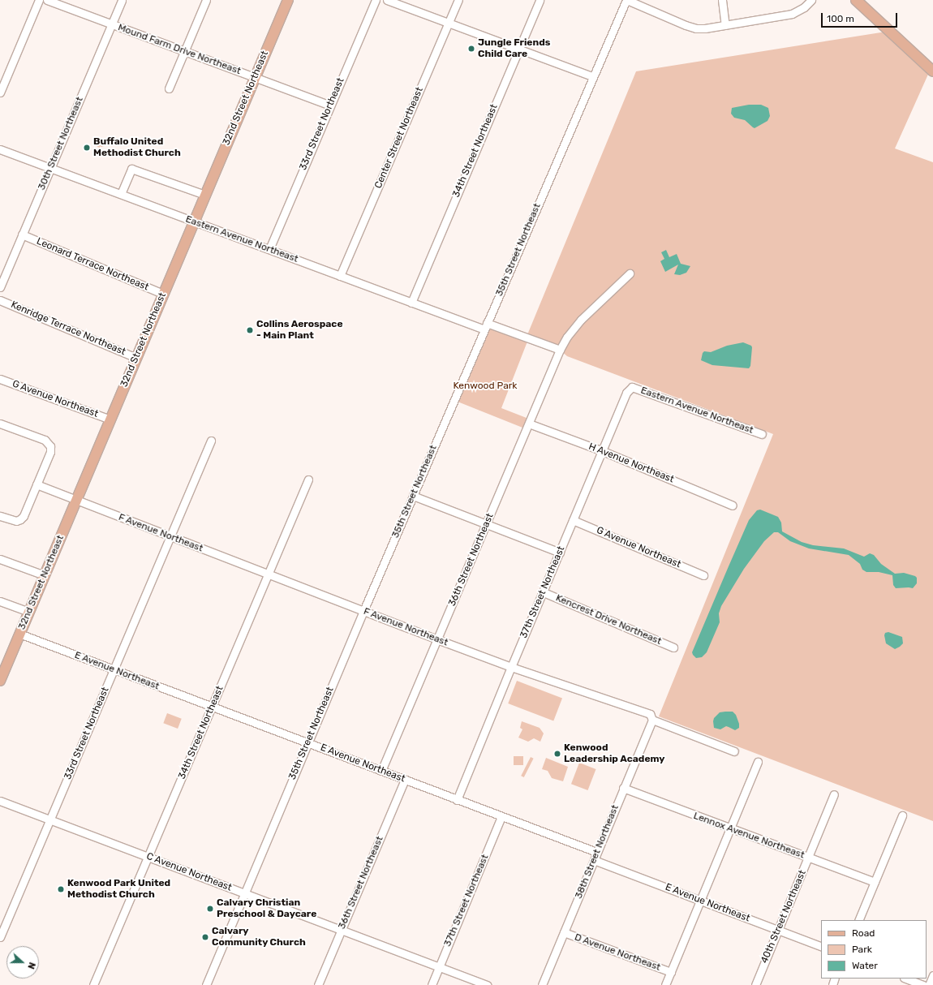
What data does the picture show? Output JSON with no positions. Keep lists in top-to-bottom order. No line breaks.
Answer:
{"streets":{"main road":["32nd Street Northeast"],"street":["Mound Farm Drive Northeast","33rd Street Northeast","Center Street Northeast","30th Street Northeast","34th Street Northeast","Eastern Avenue Northeast","35th Street Northeast","Leonard Terrace Northeast","Kenridge Terrace Northeast","G Avenue Northeast","H Avenue Northeast","F Avenue Northeast","36th Street Northeast","37th Street Northeast","Kencrest Drive Northeast","E Avenue Northeast","Lennox Avenue Northeast","38th Street Northeast","C Avenue Northeast","40th Street Northeast","D Avenue Northeast"]},"crossings":[["Mound Farm Drive Northeast","32nd Street Northeast"],["Mound Farm Drive Northeast","33rd Street Northeast"],["Mound Farm Drive Northeast","30th Street Northeast"],["32nd Street Northeast","Eastern Avenue Northeast"],["32nd Street Northeast","Leonard Terrace Northeast"],["32nd Street Northeast","Kenridge Terrace Northeast"],["32nd Street Northeast","G Avenue Northeast"],["32nd Street Northeast","F Avenue Northeast"],["32nd Street Northeast","E Avenue Northeast"],["33rd Street Northeast","Eastern Avenue Northeast"],["33rd Street Northeast","F Avenue Northeast"],["33rd Street Northeast","E Avenue Northeast"],["33rd Street Northeast","C Avenue Northeast"],["Center Street Northeast","Eastern Avenue Northeast"],["30th Street Northeast","Eastern Avenue Northeast"],["30th Street Northeast","Leonard Terrace Northeast"],["34th Street Northeast","Eastern Avenue Northeast"],["34th Street Northeast","F Avenue Northeast"],["34th Street Northeast","E Avenue Northeast"],["34th Street Northeast","C Avenue Northeast"],["Eastern Avenue Northeast","35th Street Northeast"],["Eastern Avenue Northeast","36th Street Northeast"],["Eastern Avenue Northeast","37th Street Northeast"],["35th Street Northeast","F Avenue Northeast"],["35th Street Northeast","E Avenue Northeast"],["35th Street Northeast","C Avenue Northeast"],["G Avenue Northeast","37th Street Northeast"],["H Avenue Northeast","36th Street Northeast"],["H Avenue Northeast","37th Street Northeast"],["F Avenue Northeast","36th Street Northeast"],["F Avenue Northeast","37th Street Northeast"],["F Avenue Northeast","38th Street Northeast"],["36th Street Northeast","E Avenue Northeast"],["36th Street Northeast","C Avenue Northeast"],["37th Street Northeast","Kencrest Drive Northeast"],["37th Street Northeast","E Avenue Northeast"],["37th Street Northeast","C Avenue Northeast"],["E Avenue Northeast","38th Street Northeast"],["E Avenue Northeast","40th Street Northeast"],["Lennox Avenue Northeast","38th Street Northeast"],["Lennox Avenue Northeast","40th Street Northeast"],["38th Street Northeast","D Avenue Northeast"]],"parks":["Kenwood Park"],"places":["Jungle Friends Child Care","Buffalo United Methodist Church","Collins Aerospace - Main Plant","Kenwood Leadership Academy","Kenwood Park United Methodist Church","Calvary Christian Preschool & Daycare","Calvary Community Church"],"legend":["Road","Park","Water"],"scale_bar":"100 m","north":"right"}
